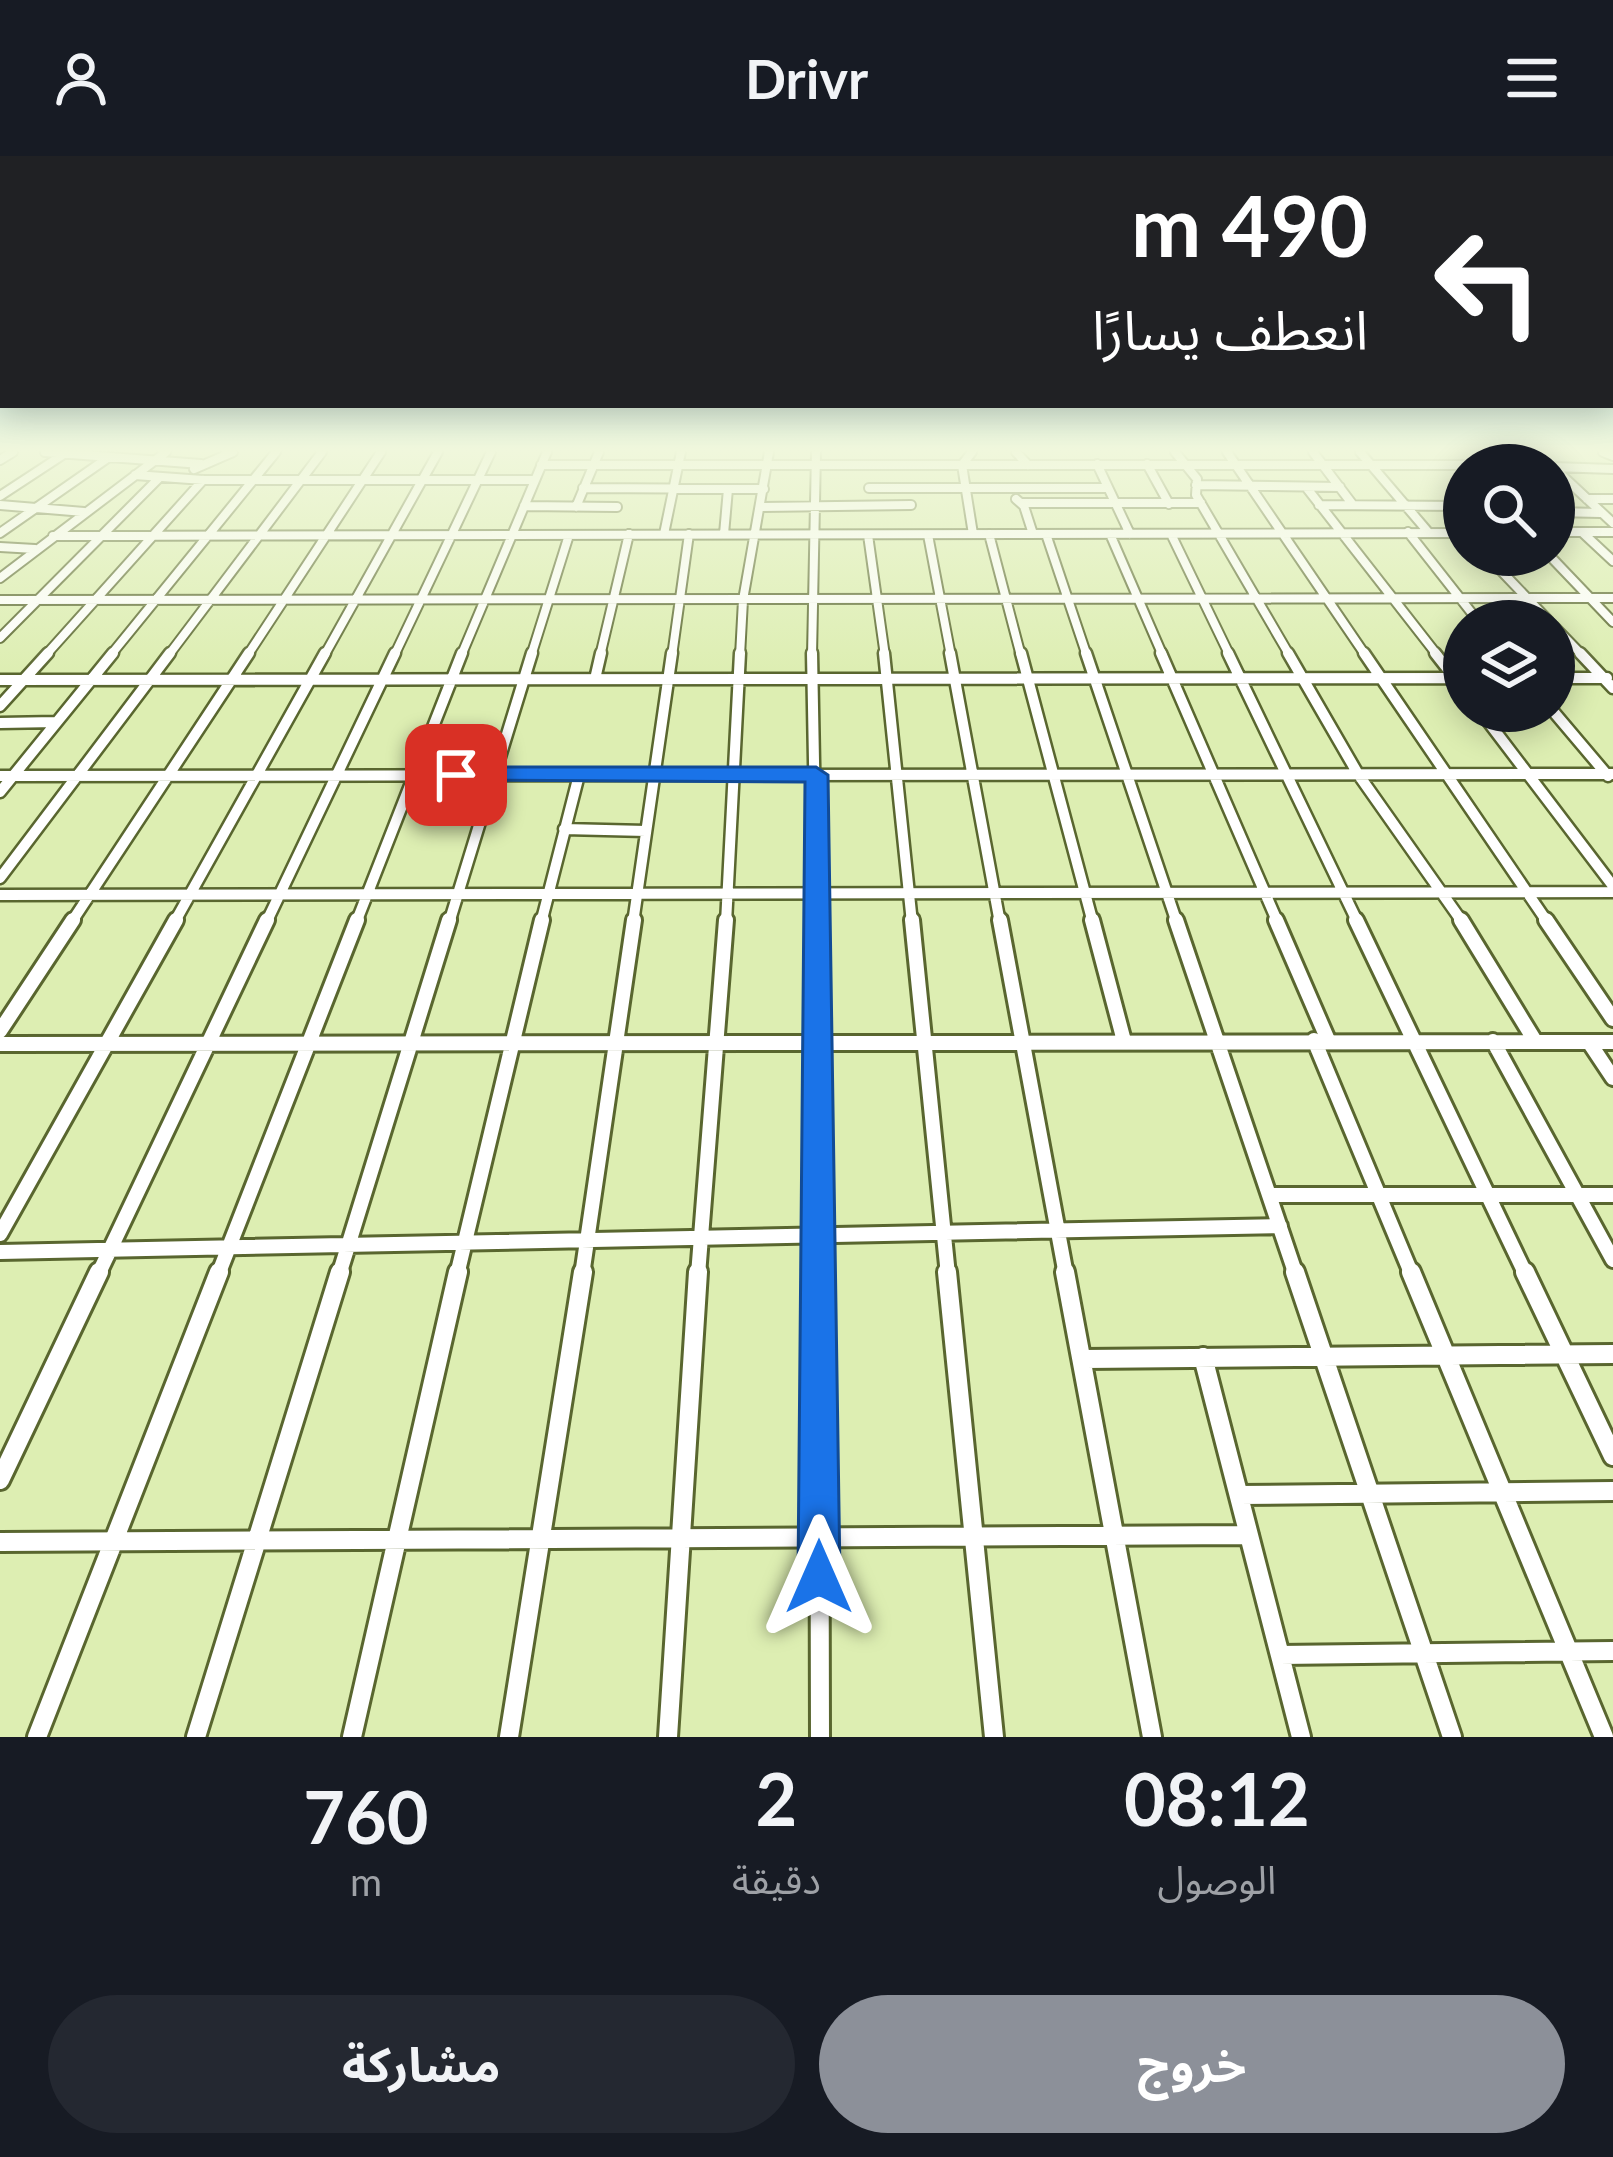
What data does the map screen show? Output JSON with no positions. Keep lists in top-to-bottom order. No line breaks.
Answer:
{"page":{"header":"Drivr","turn":["490 m","انعطف يسارًا"],"eta":["08:12","الوصول","2","دقيقة","760","m"],"buttons":["خروج","مشاركة"]}}
